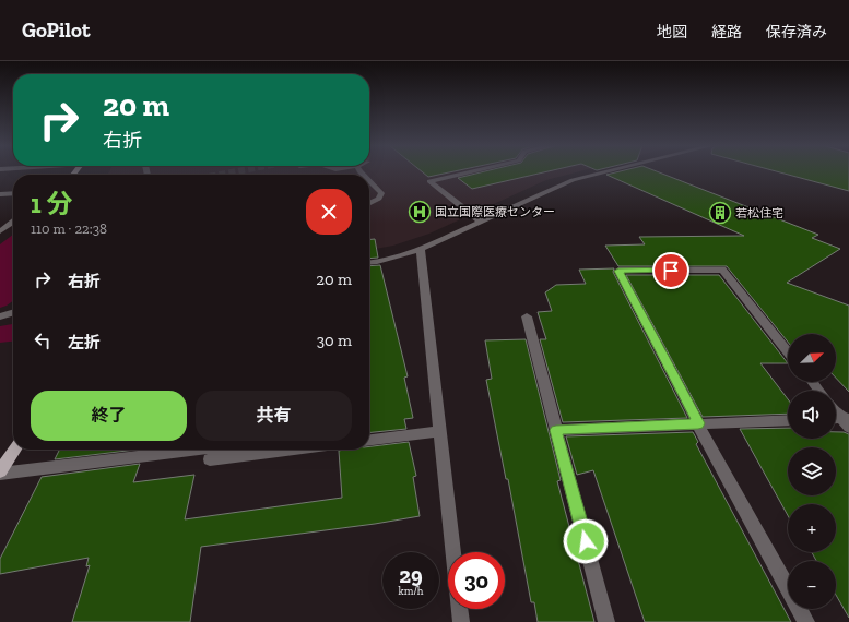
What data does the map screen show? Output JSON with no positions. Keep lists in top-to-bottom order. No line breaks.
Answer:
{"places":{"hospital":["国立国際医療センター"],"building":["若松住宅"]},"north":"top right","page":{"header":"GoPilot","nav":["地図","経路","保存済み"],"turn":["20 m","右折"],"heading":["1 分","110 m · 22:38"],"list":[{"name":"右折","value":"20 m"},{"name":"左折","value":"30 m"}],"map_buttons":["+","−"],"buttons":["終了","共有"],"speed":"29 km/h","limit":"30"}}
